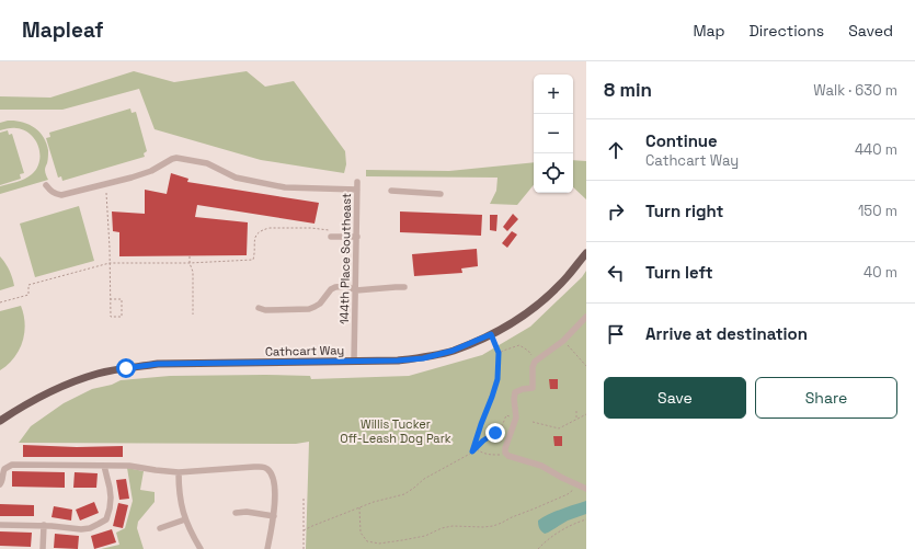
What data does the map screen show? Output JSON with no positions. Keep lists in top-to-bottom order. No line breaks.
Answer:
{"streets":{"main road":["Cathcart Way"],"street":["144th Place Southeast"]},"crossings":[["144th Place Southeast","Cathcart Way"]],"parks":["Willis Tucker Off-Leash Dog Park"],"page":{"header":"Mapleaf","nav":["Map","Directions","Saved"],"heading":["8 min","Walk · 630 m"],"map_buttons":["+","−"],"list":[["Continue","Cathcart Way","440 m"],["Turn right","150 m"],["Turn left","40 m"],"Arrive at destination"],"buttons":["Save","Share"]}}
